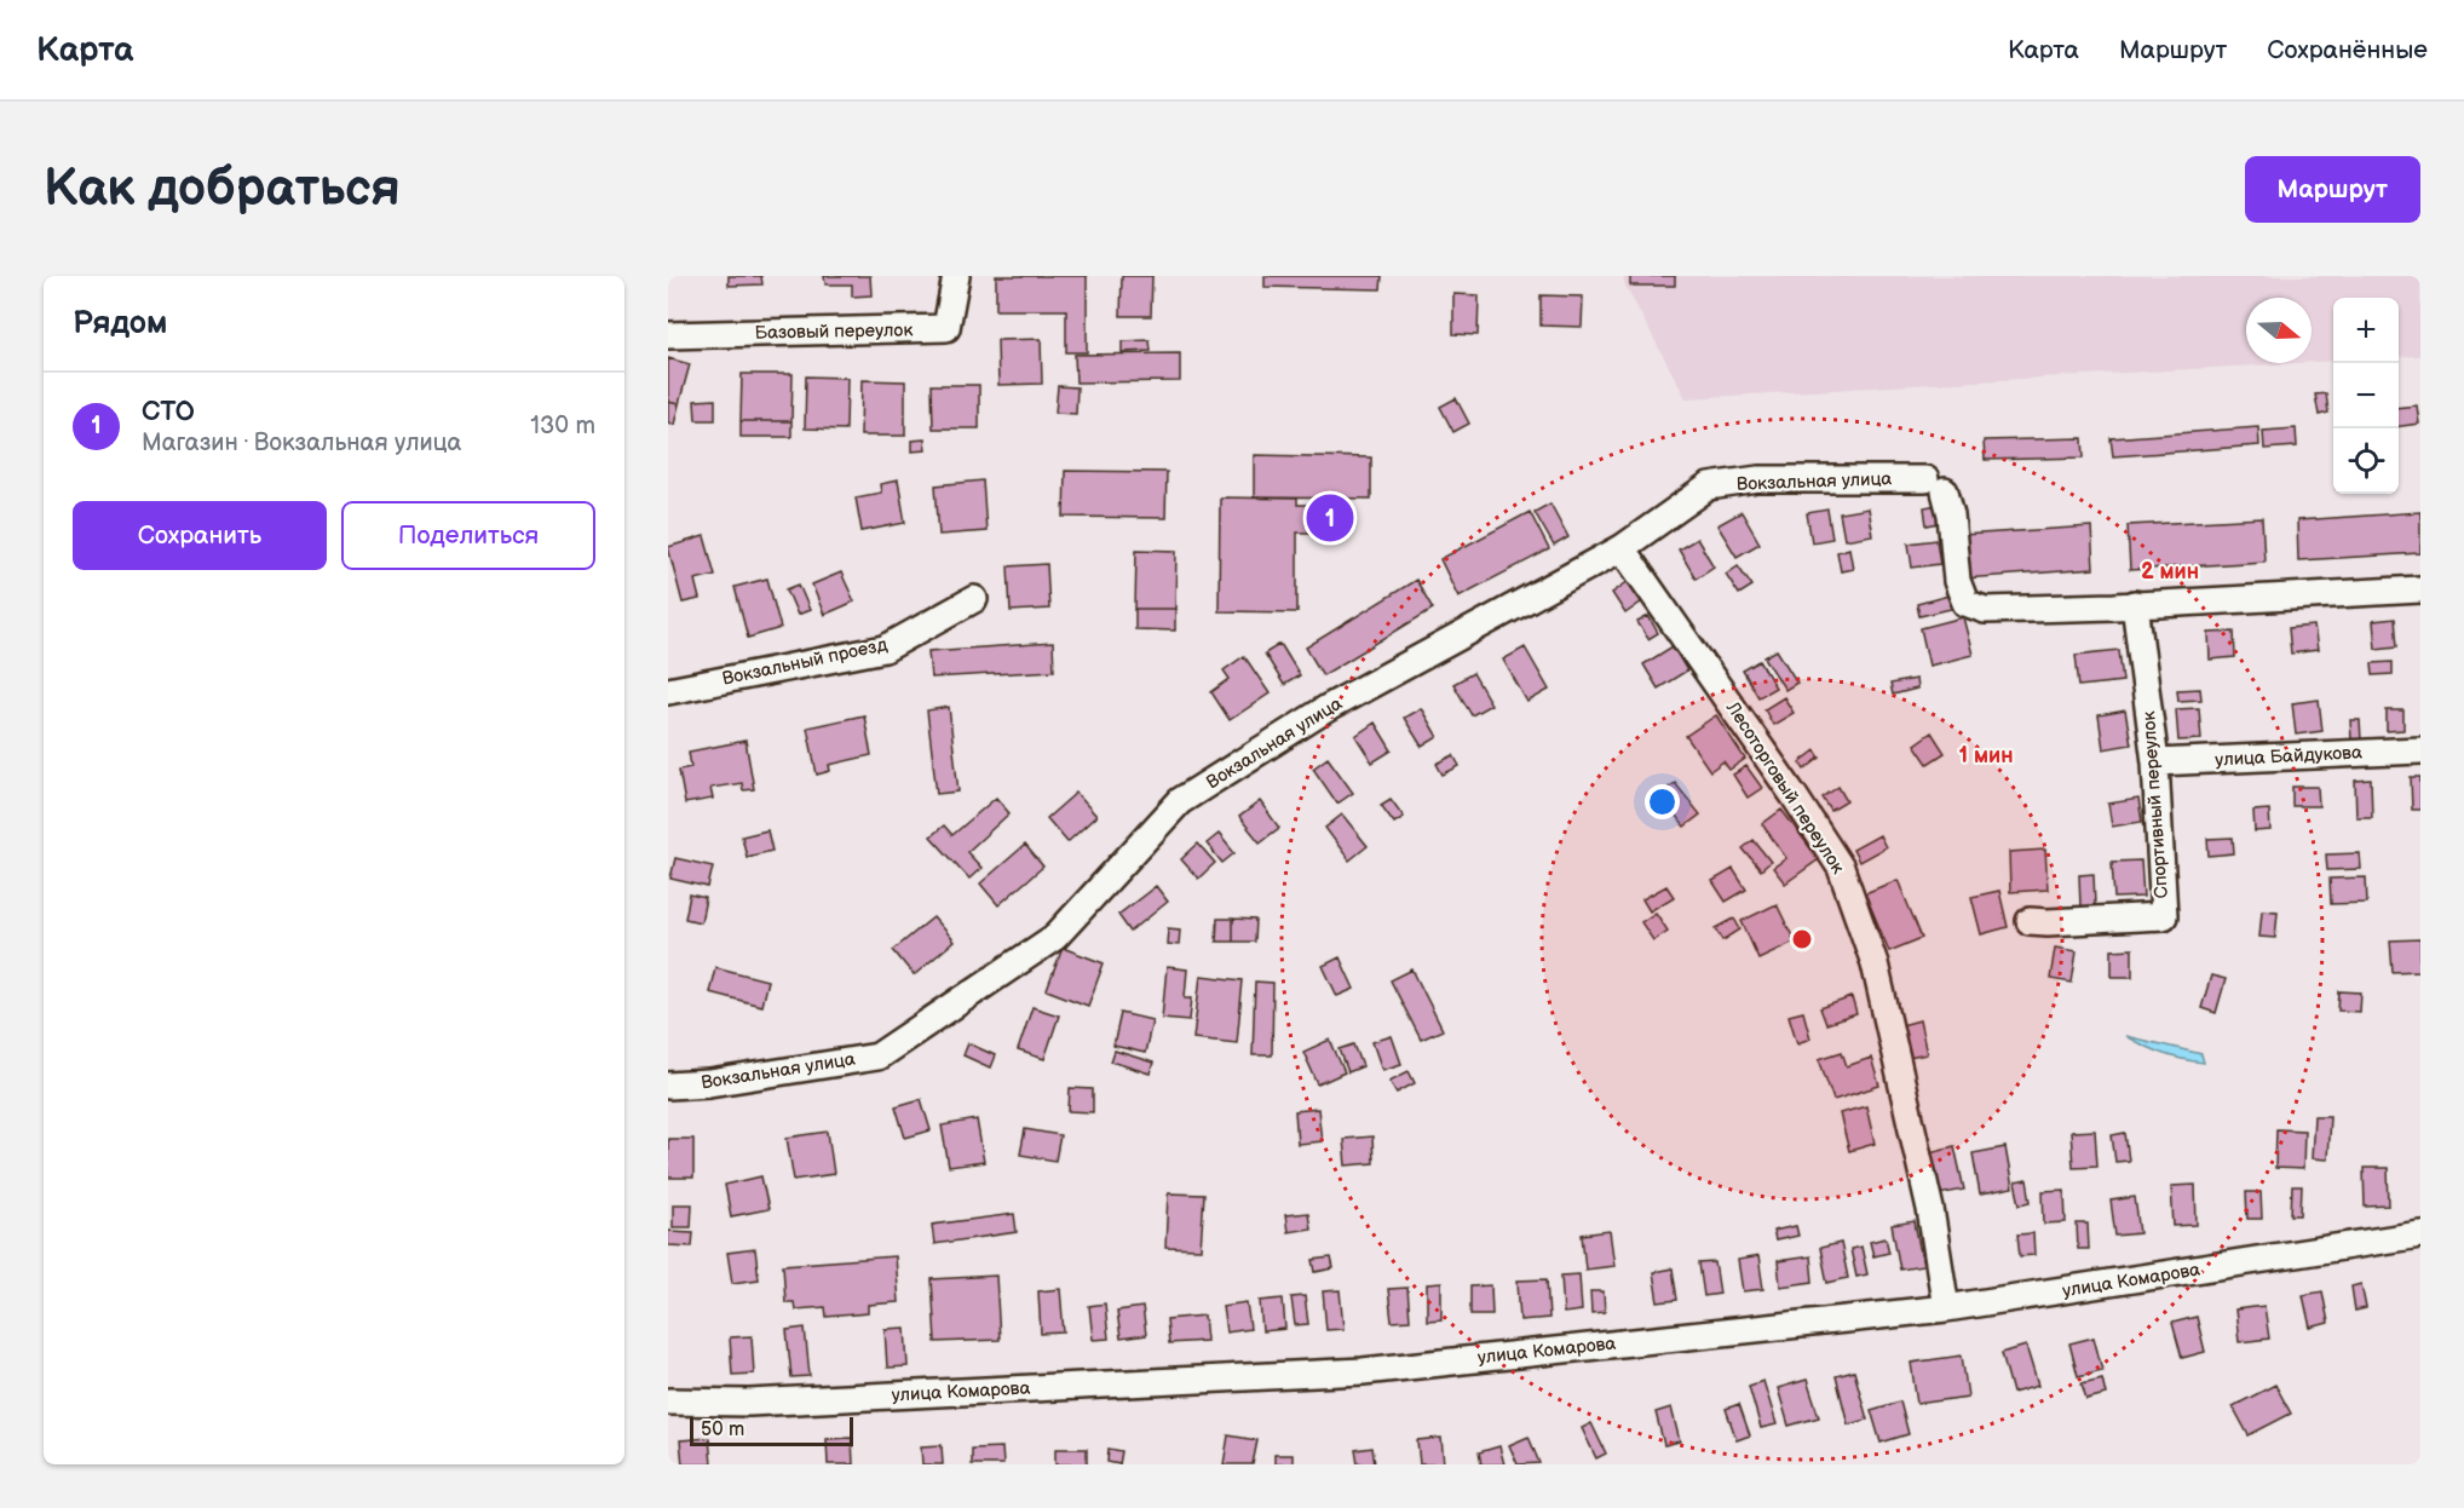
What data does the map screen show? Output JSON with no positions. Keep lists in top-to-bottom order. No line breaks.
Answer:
{"streets":{"street":["Базовый переулок","Вокзальная улица","Вокзальный проезд","улица Байдукова","Лесоторговый переулок","Спортивный переулок","улица Комарова"]},"crossings":[["Вокзальная улица","Лесоторговый переулок"],["Вокзальная улица","Спортивный переулок"],["улица Байдукова","Спортивный переулок"],["Лесоторговый переулок","улица Комарова"]],"scale_bar":"50 m","north":"right","page":{"header":"Карта","nav":["Карта","Маршрут","Сохранённые"],"buttons":["Маршрут",["Сохранить","Поделиться"]],"title":"Как добраться","heading":"Рядом","map_buttons":["+","−"],"list":[{"mark":"1","name":"СТО","note":"Магазин · Вокзальная улица","value":"130 m"}],"pins":"1","scale":"50 m"},"rings":["2 мин","1 мин"]}
